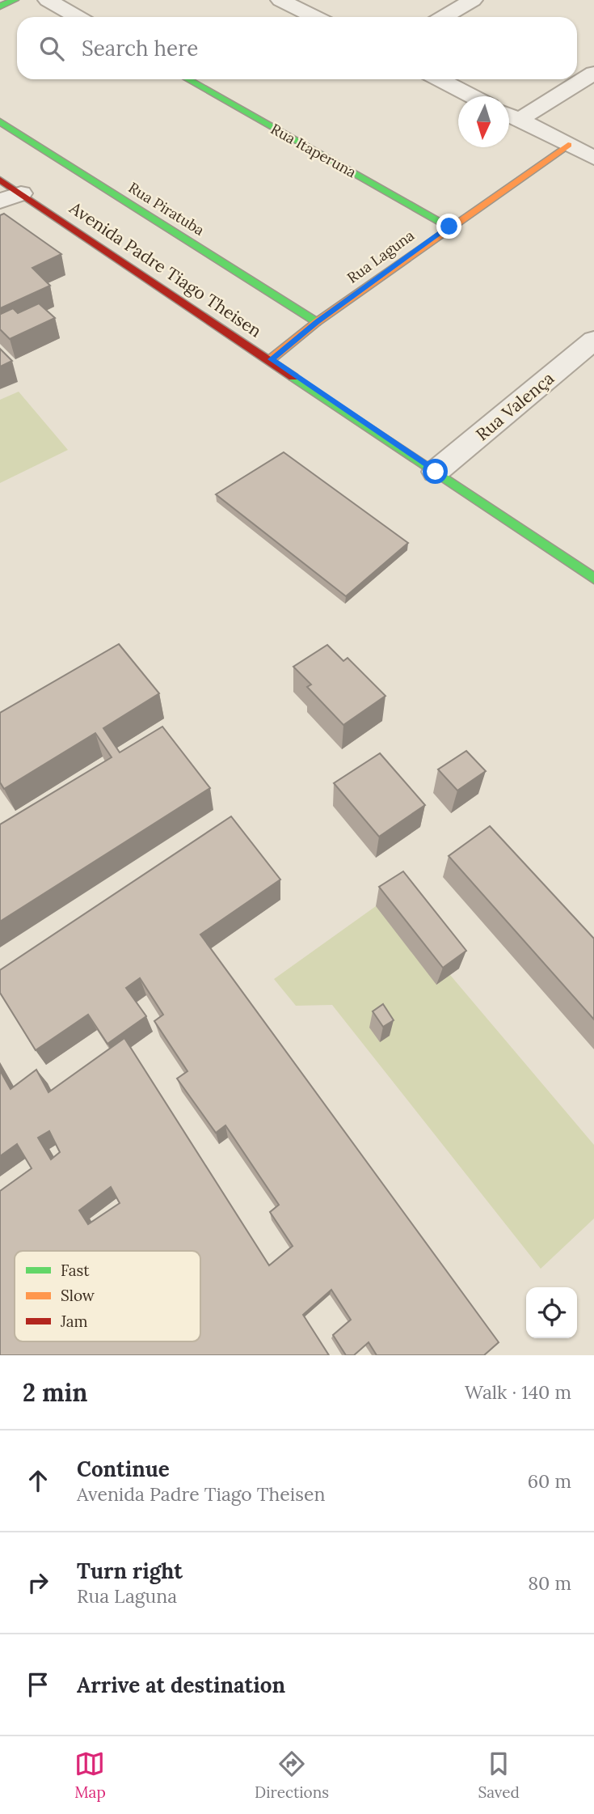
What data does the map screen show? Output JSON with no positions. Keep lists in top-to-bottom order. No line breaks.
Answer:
{"streets":{"street":["Rua Itaperuna","Rua Piratuba","Rua Laguna","Avenida Padre Tiago Theisen","Rua Valença"]},"crossings":[["Rua Itaperuna","Rua Laguna"],["Rua Piratuba","Rua Laguna"],["Rua Laguna","Avenida Padre Tiago Theisen"],["Avenida Padre Tiago Theisen","Rua Valença"]],"legend":["Fast","Slow","Jam"],"north":"bottom","page":{"search":"Search here","heading":["2 min","Walk · 140 m"],"list":[["Continue","Avenida Padre Tiago Theisen","60 m"],["Turn right","Rua Laguna","80 m"],"Arrive at destination"],"nav":["Map","Directions","Saved"]}}
